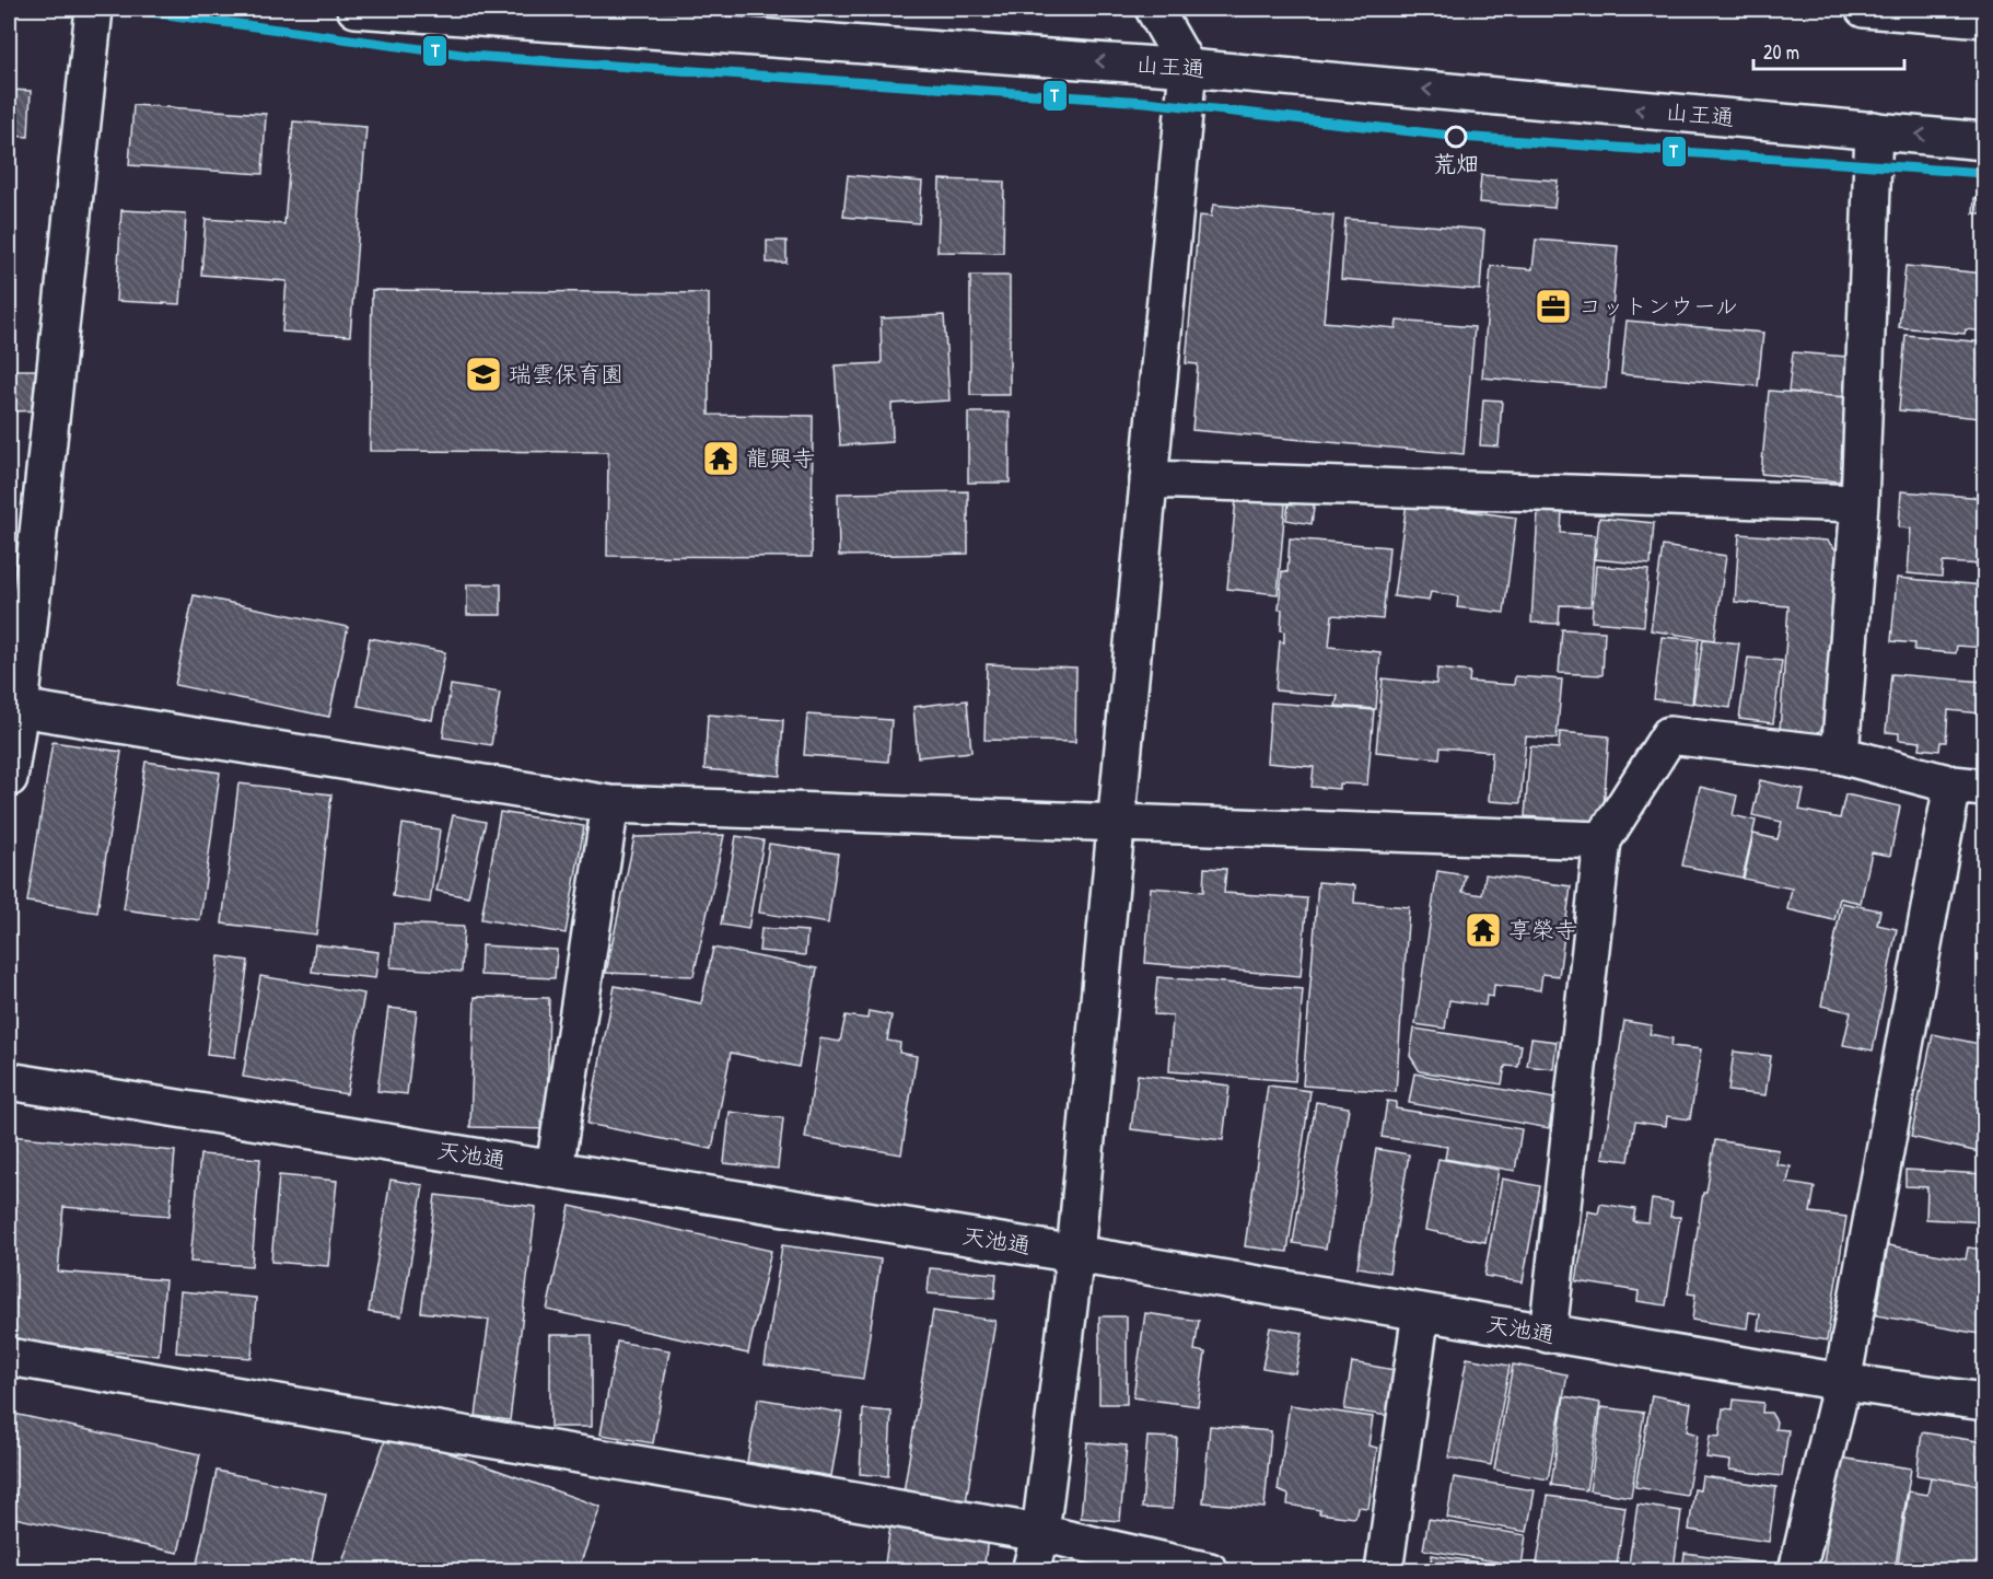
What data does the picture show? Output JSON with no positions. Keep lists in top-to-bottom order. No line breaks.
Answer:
{"streets":{"street":["山王通","天池通"]},"one_way":["山王通"],"places":{"other":["荒畑"],"office":["コットンウール"],"school or university":["瑞雲保育園"],"temple":["龍興寺","享榮寺"]},"lines":["transit line T"],"scale_bar":"20 m"}
